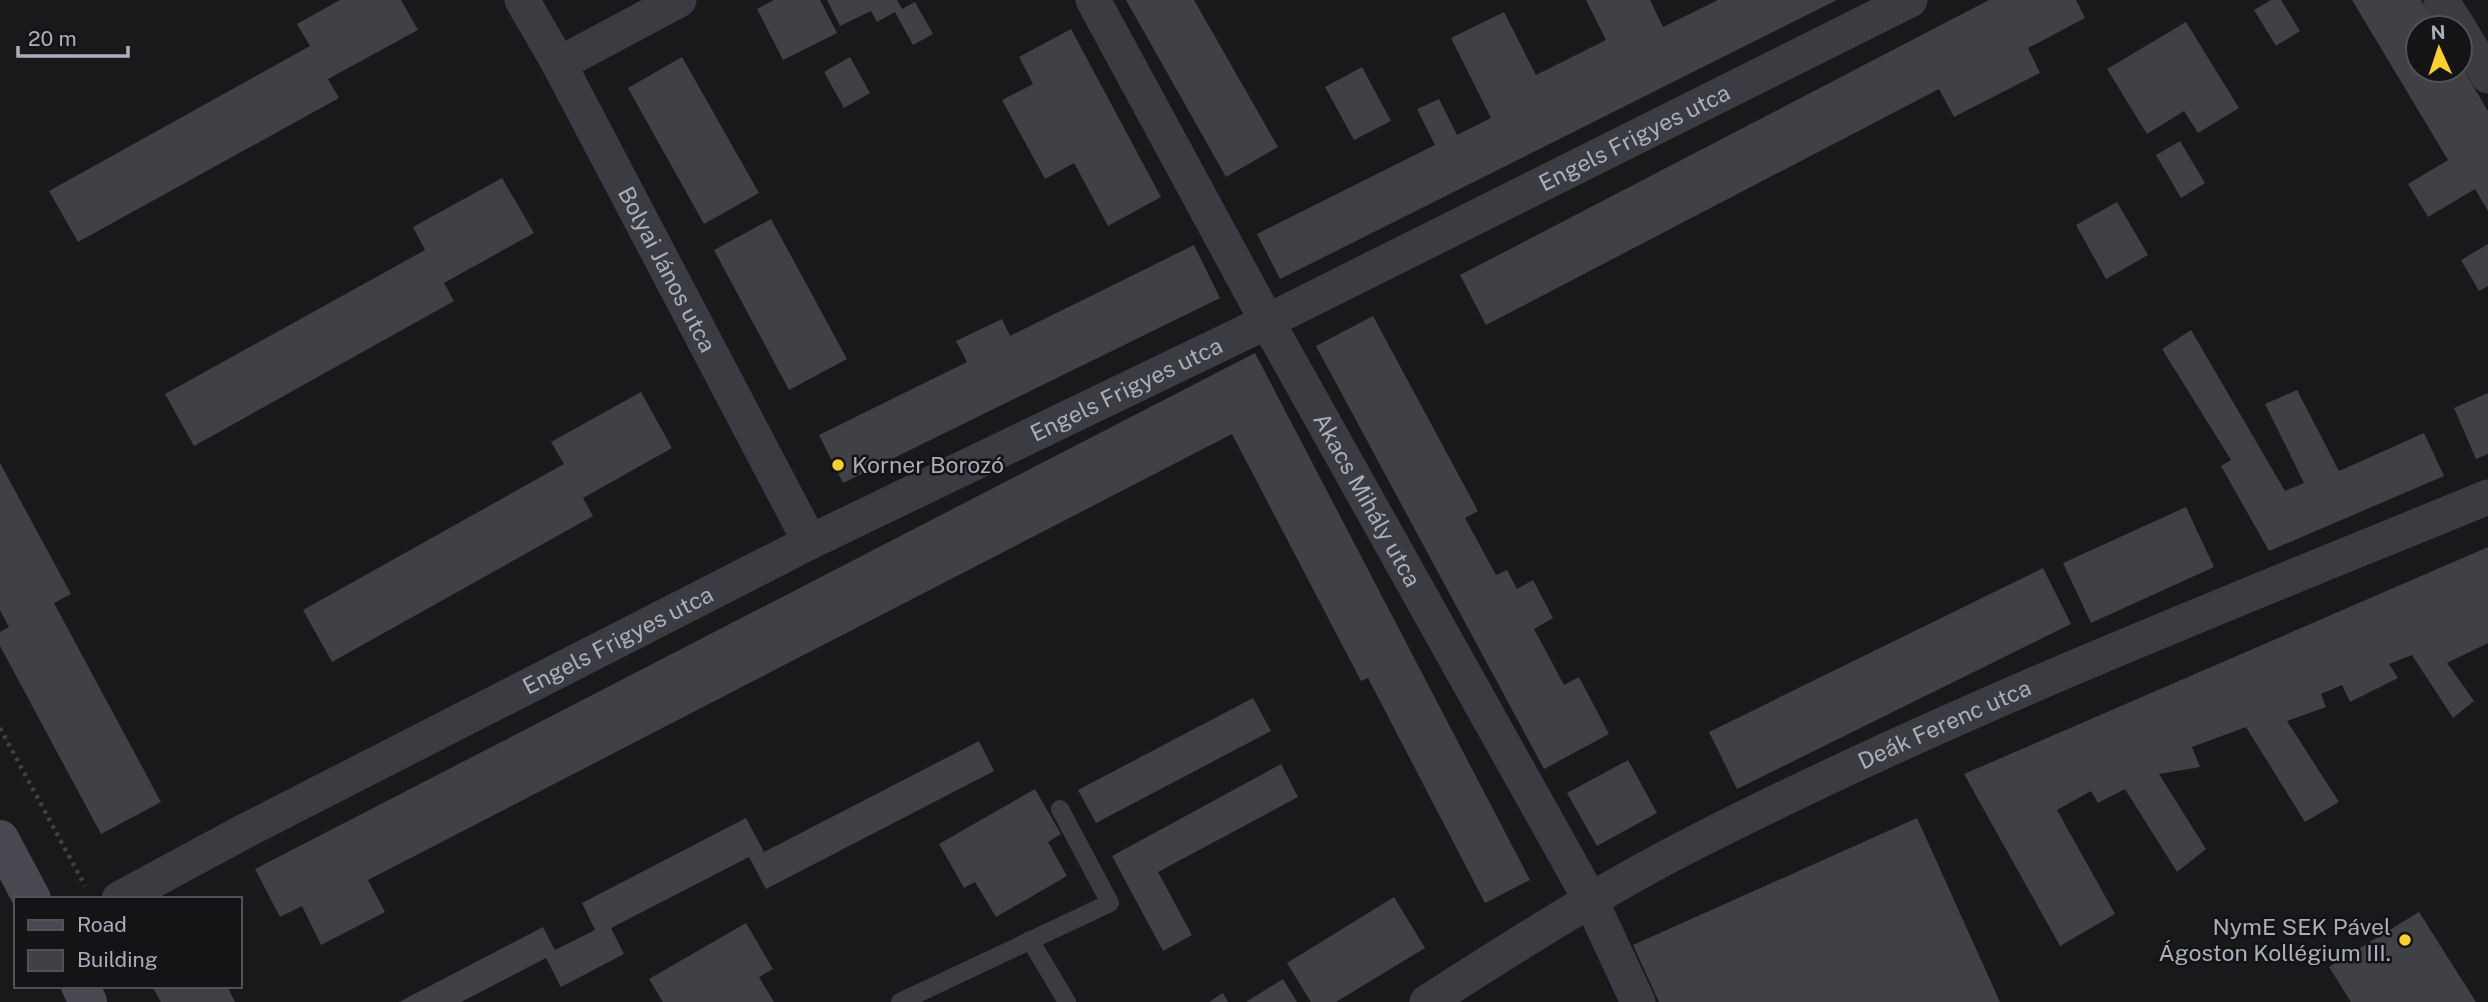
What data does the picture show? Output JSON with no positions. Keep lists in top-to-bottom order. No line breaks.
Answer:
{"streets":{"street":["Engels Frigyes utca","Bolyai János utca","Akacs Mihály utca","Deák Ferenc utca"]},"crossings":[["Engels Frigyes utca","Bolyai János utca"],["Engels Frigyes utca","Akacs Mihály utca"],["Akacs Mihály utca","Deák Ferenc utca"]],"places":["Korner Borozó","NymE SEK Pável Ágoston Kollégium III."],"legend":["Road","Building"],"scale_bar":"20 m","north":"top"}
